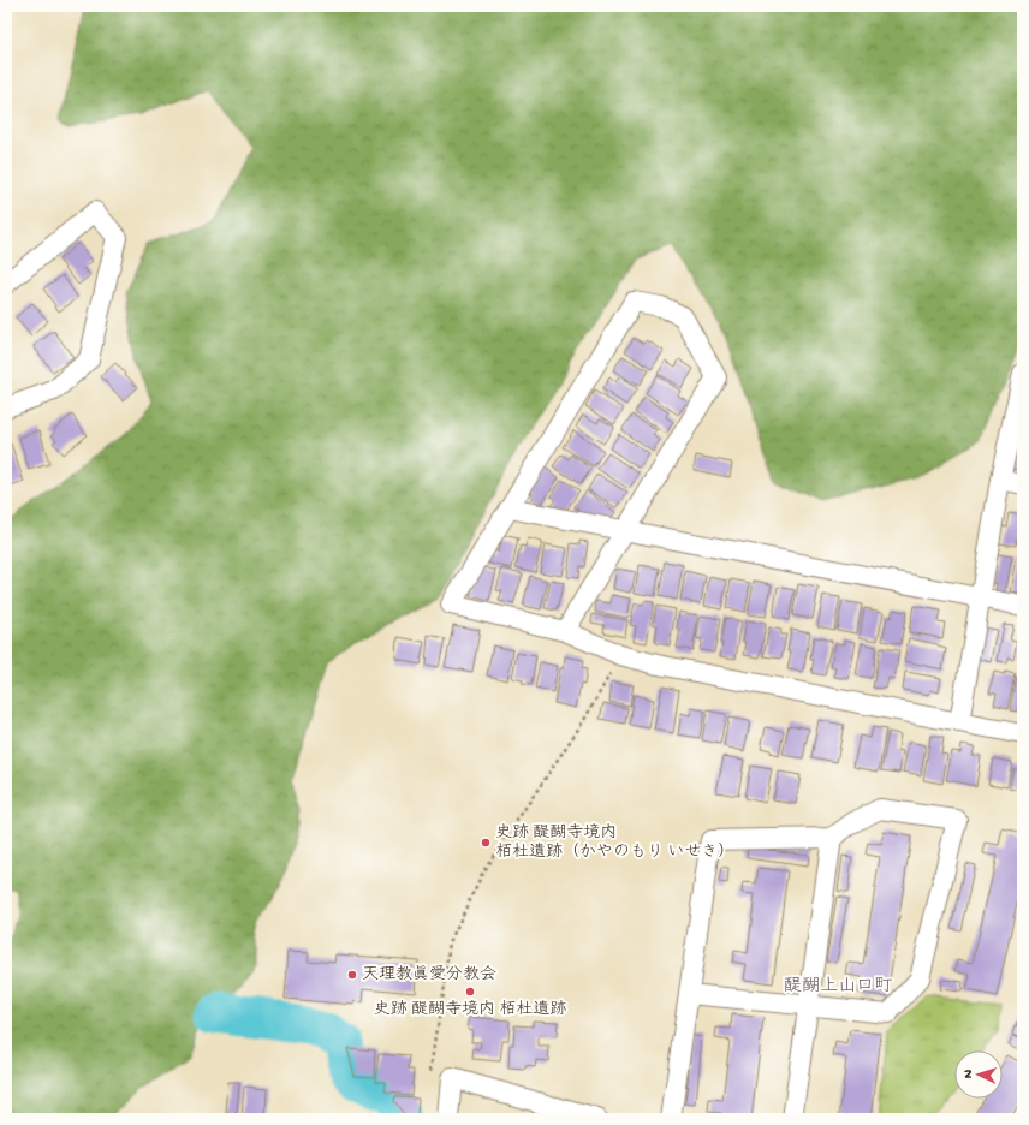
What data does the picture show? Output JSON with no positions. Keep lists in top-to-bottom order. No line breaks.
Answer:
{"districts":["醍醐上山口町"],"places":["史跡 醍醐寺境内 栢杜遺跡（かやのもり いせき）","天理教眞愛分教会","史跡 醍醐寺境内 栢杜遺跡"],"north":"left"}
